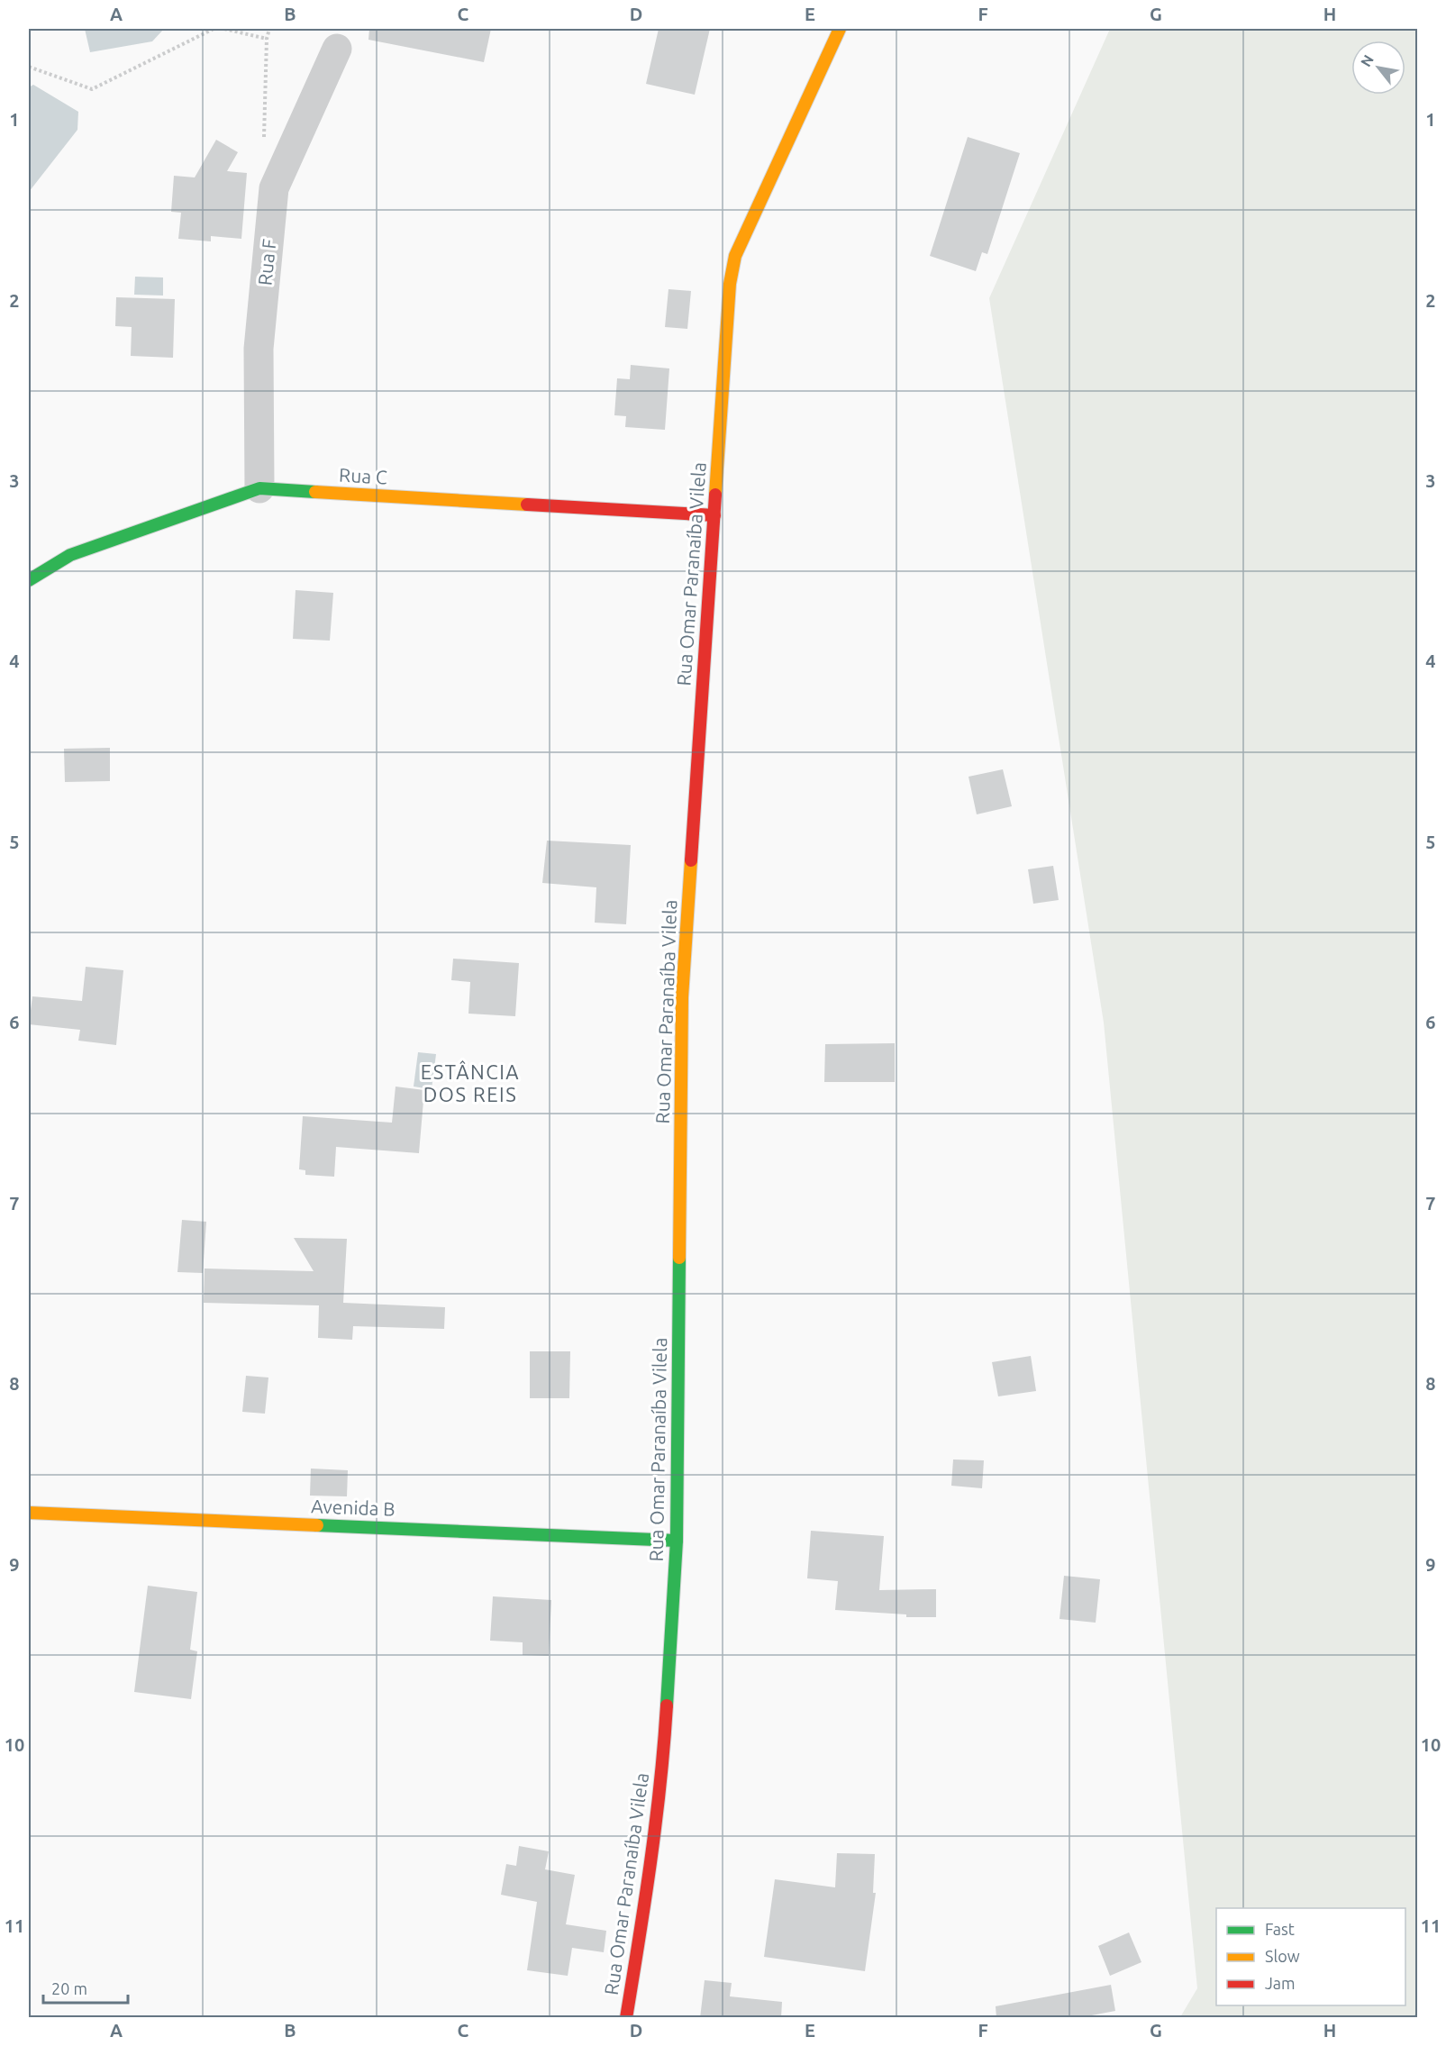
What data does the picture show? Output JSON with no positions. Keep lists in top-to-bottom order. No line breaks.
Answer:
{"streets":{"street":["Rua F","Rua C","Rua Omar Paranaíba Vilela","Avenida B"]},"crossings":[["Rua F","Rua C"],["Rua C","Rua Omar Paranaíba Vilela"],["Rua Omar Paranaíba Vilela","Avenida B"]],"districts":["ESTÂNCIA DOS REIS"],"legend":["Fast","Slow","Jam"],"scale_bar":"20 m","north":"top left","grid":{"columns":["A","B","C","D","E","F","G","H"],"rows":["1","2","3","4","5","6","7","8","9","10","11"]}}
